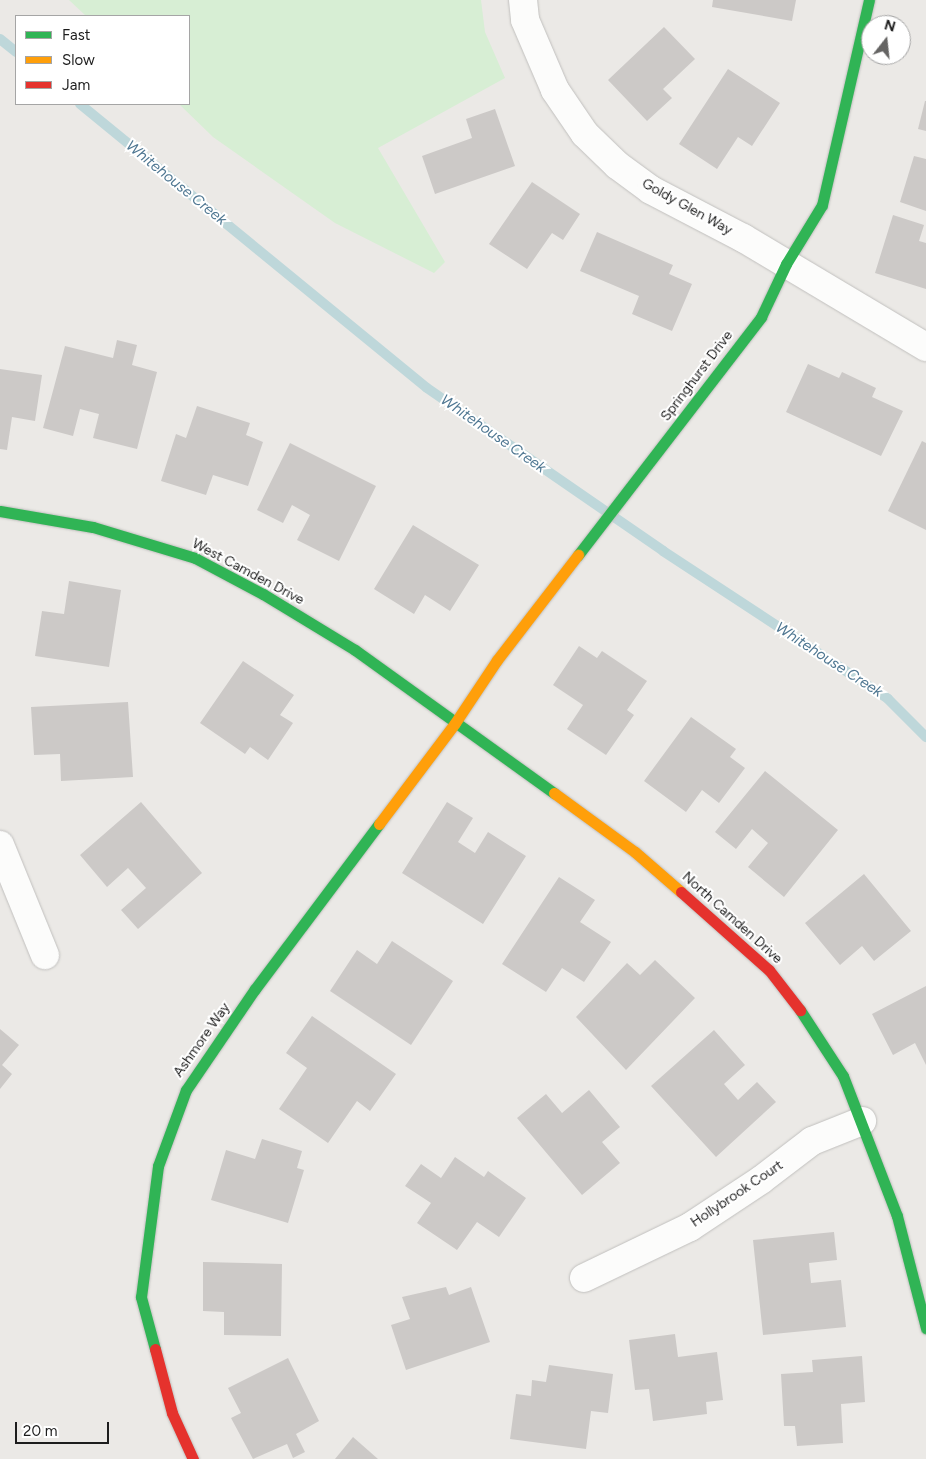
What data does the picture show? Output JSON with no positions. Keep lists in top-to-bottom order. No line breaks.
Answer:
{"streets":{"street":["Goldy Glen Way","Springhurst Drive","West Camden Drive","North Camden Drive","Ashmore Way","Hollybrook Court"]},"crossings":[["Goldy Glen Way","Springhurst Drive"],["Springhurst Drive","West Camden Drive"],["Springhurst Drive","North Camden Drive"],["Springhurst Drive","Ashmore Way"],["West Camden Drive","North Camden Drive"],["West Camden Drive","Ashmore Way"],["North Camden Drive","Ashmore Way"],["North Camden Drive","Hollybrook Court"]],"water":["Whitehouse Creek"],"legend":["Fast","Slow","Jam"],"scale_bar":"20 m","north":"top"}
